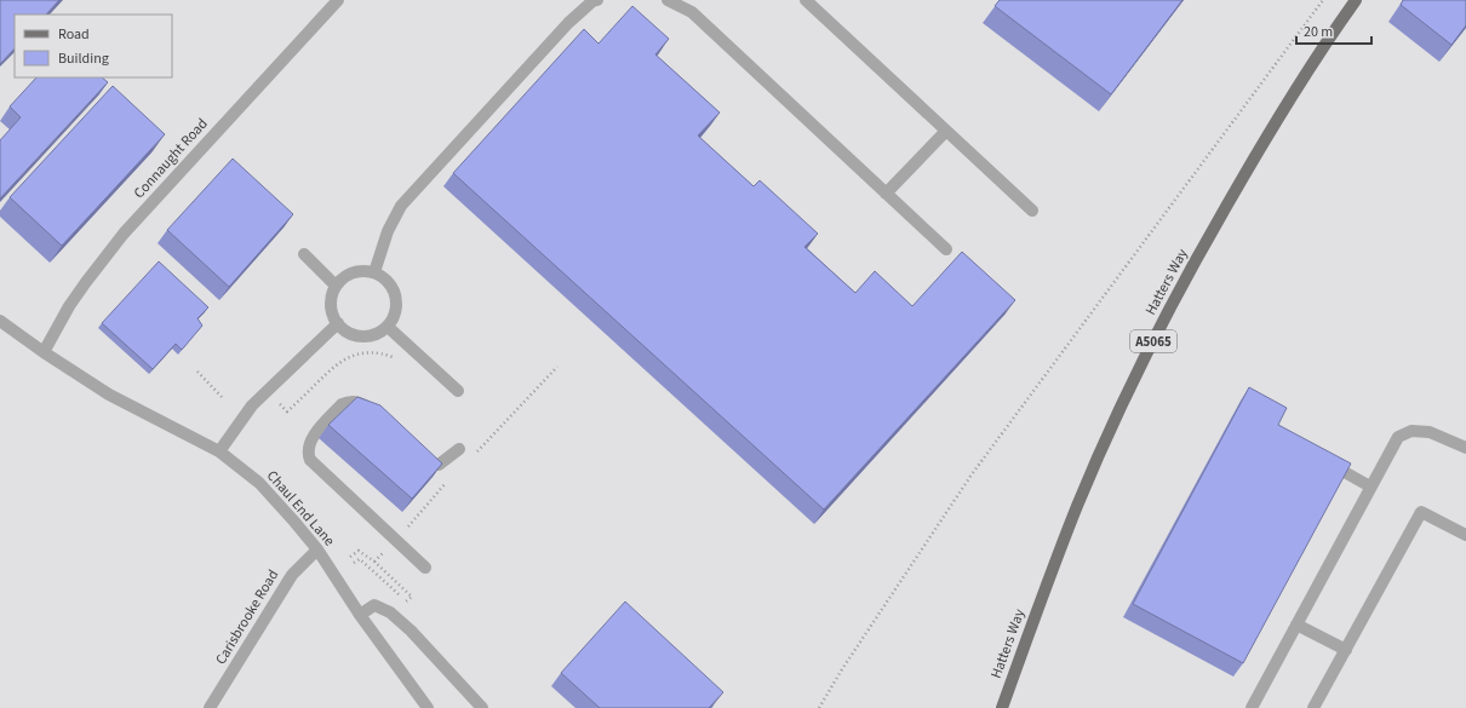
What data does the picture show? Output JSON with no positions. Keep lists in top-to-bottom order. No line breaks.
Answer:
{"streets":{"main road":["Hatters Way","A5065"],"street":["Connaught Road","Chaul End Lane","Carisbrooke Road"]},"crossings":[["Connaught Road","Chaul End Lane"],["Chaul End Lane","Carisbrooke Road"]],"legend":["Road","Building"],"scale_bar":"20 m"}
